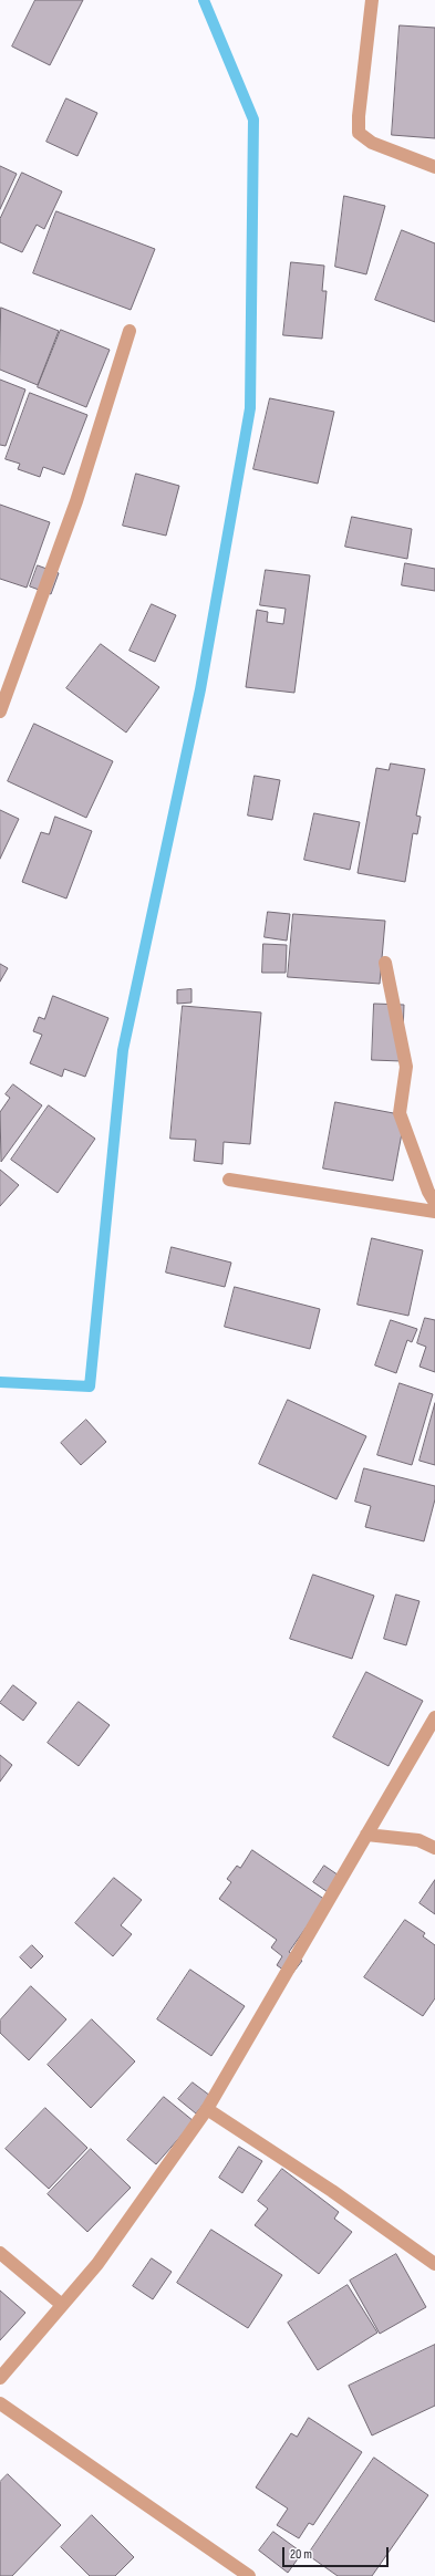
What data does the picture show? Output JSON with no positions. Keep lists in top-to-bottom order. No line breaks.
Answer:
{"scale_bar":"20 m"}
